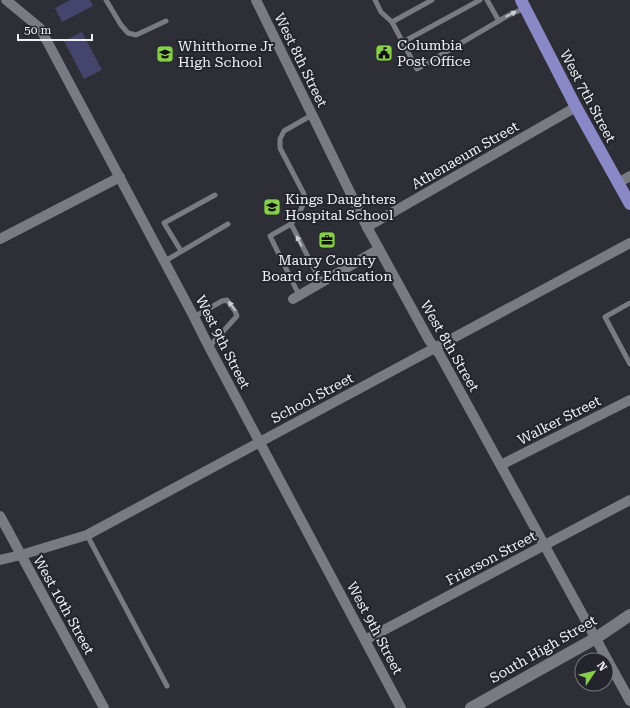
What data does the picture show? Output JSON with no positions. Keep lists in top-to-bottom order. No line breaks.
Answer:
{"streets":{"main road":["West 7th Street"],"street":["West 8th Street","Athenaeum Street","West 9th Street","School Street","Walker Street","Frierson Street","West 10th Street","South High Street"]},"crossings":[["West 8th Street","Athenaeum Street"],["West 8th Street","School Street"],["West 8th Street","Walker Street"],["West 8th Street","Frierson Street"],["West 8th Street","South High Street"],["West 7th Street","Athenaeum Street"],["West 9th Street","School Street"],["West 9th Street","Frierson Street"],["School Street","West 10th Street"]],"places":{"public building":["Columbia Post Office"],"school or university":["Whitthorne Jr High School","Kings Daughters Hospital School"],"office":["Maury County Board of Education"]},"scale_bar":"50 m","north":"top right"}
